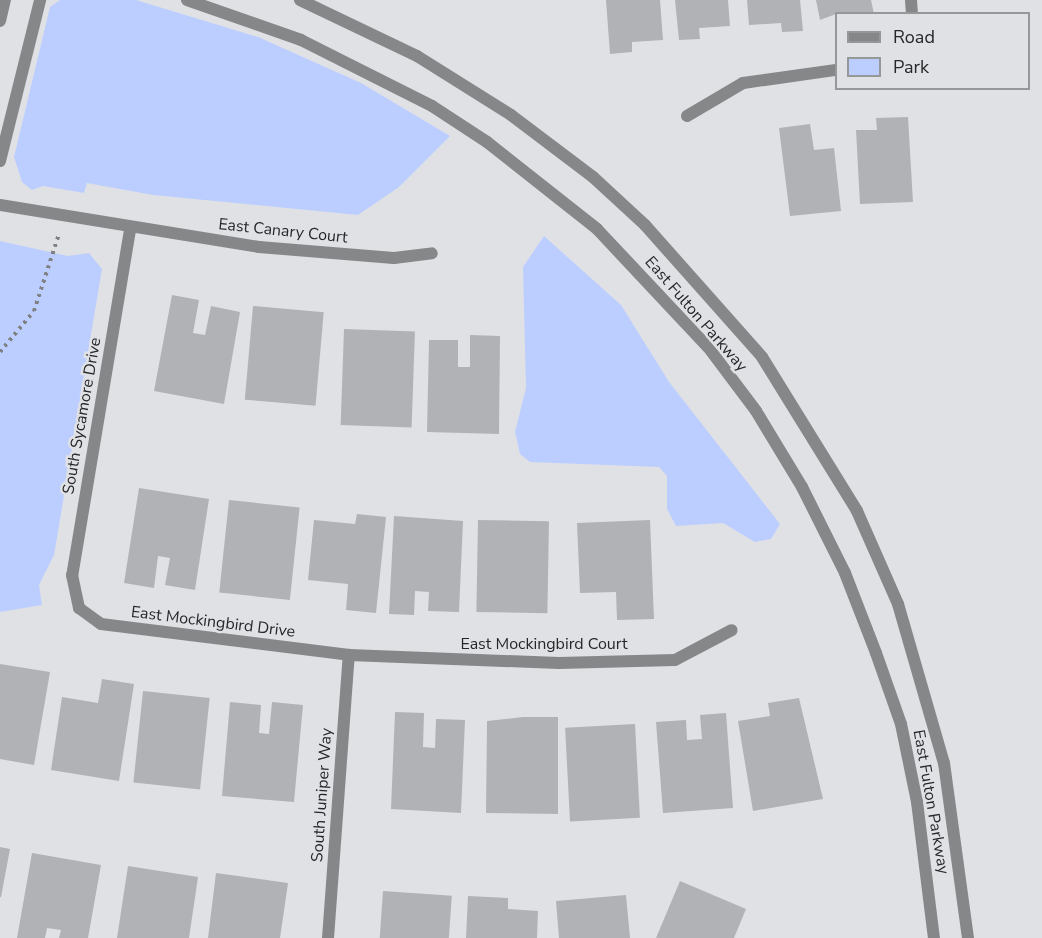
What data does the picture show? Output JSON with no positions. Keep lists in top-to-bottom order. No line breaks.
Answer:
{"streets":{"street":["East Canary Court","East Fulton Parkway","South Sycamore Drive","East Mockingbird Drive","East Mockingbird Court","South Juniper Way"]},"crossings":[["East Canary Court","South Sycamore Drive"],["South Sycamore Drive","East Mockingbird Drive"],["East Mockingbird Drive","East Mockingbird Court"],["East Mockingbird Drive","South Juniper Way"],["East Mockingbird Court","South Juniper Way"]],"legend":["Road","Park"]}
